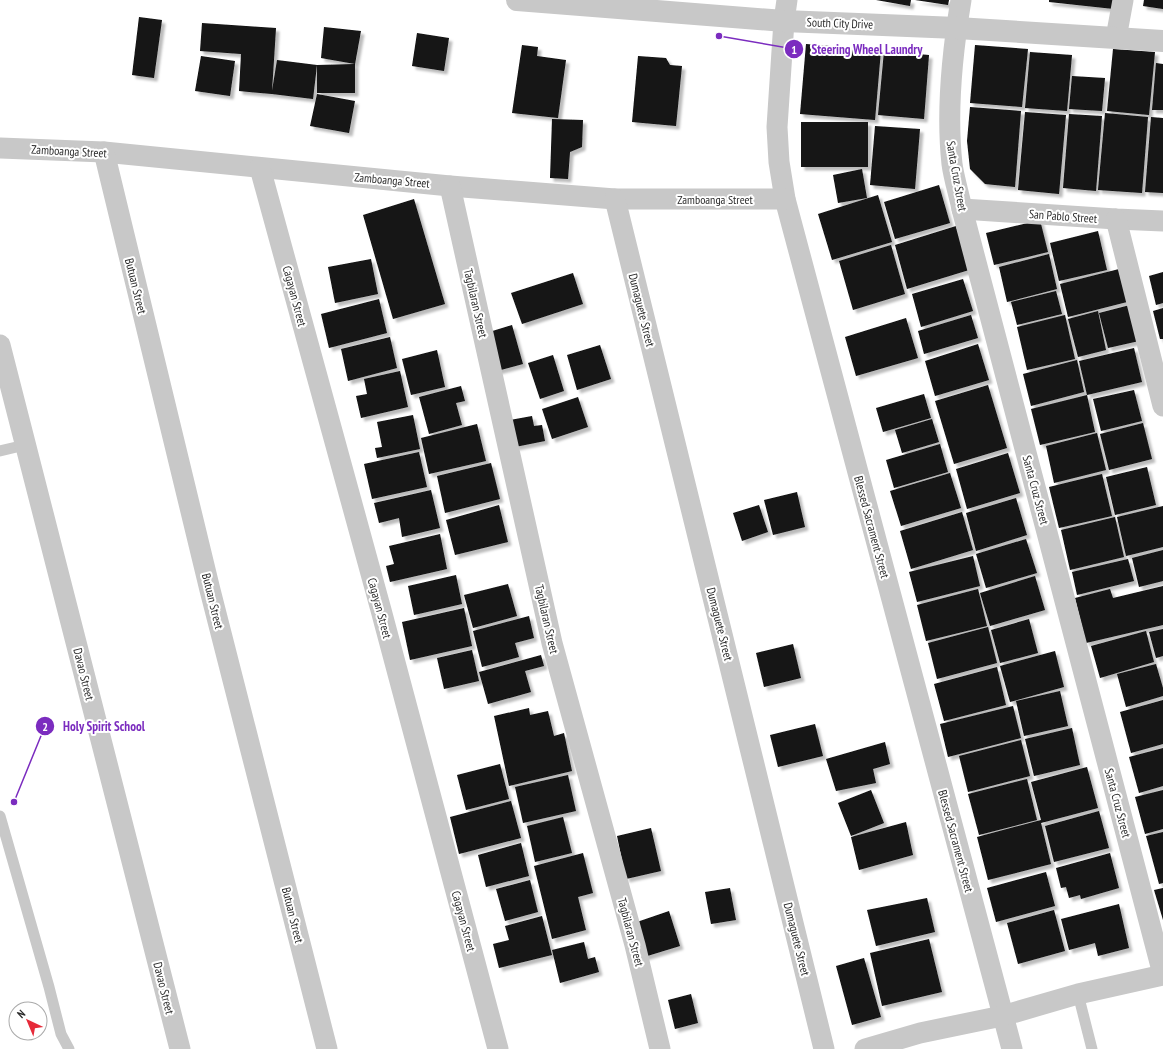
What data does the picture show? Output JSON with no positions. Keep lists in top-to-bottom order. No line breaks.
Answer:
{"streets":{"street":["South City Drive","Zamboanga Street","Santa Cruz Street","San Pablo Street","Butuan Street","Cagayan Street","Tagbilaran Street","Dumaguete Street","Blessed Sacrament Street","Davao Street"]},"crossings":[["South City Drive","Santa Cruz Street"],["South City Drive","Blessed Sacrament Street"],["Zamboanga Street","Butuan Street"],["Zamboanga Street","Cagayan Street"],["Zamboanga Street","Tagbilaran Street"],["Zamboanga Street","Dumaguete Street"],["Zamboanga Street","Blessed Sacrament Street"],["Santa Cruz Street","San Pablo Street"]],"places":["Steering Wheel Laundry","Holy Spirit School"],"north":"top left"}
